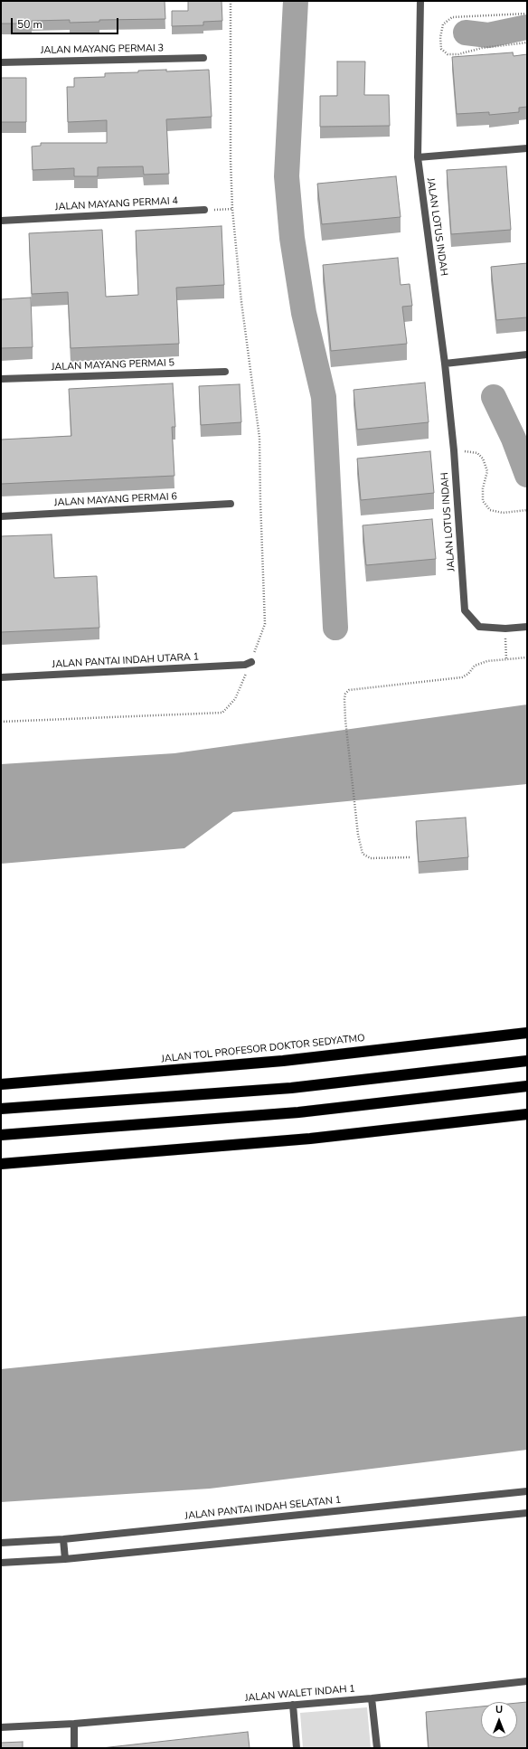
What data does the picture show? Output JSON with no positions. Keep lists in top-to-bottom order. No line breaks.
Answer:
{"streets":{"highway":["JALAN TOL PROFESOR DOKTOR SEDYATMO"],"street":["JALAN MAYANG PERMAI 3","JALAN MAYANG PERMAI 4","JALAN LOTUS INDAH","JALAN MAYANG PERMAI 5","JALAN MAYANG PERMAI 6","JALAN PANTAI INDAH UTARA 1","JALAN PANTAI INDAH SELATAN 1","JALAN WALET INDAH 1"]},"scale_bar":"50 m","north":"top"}
